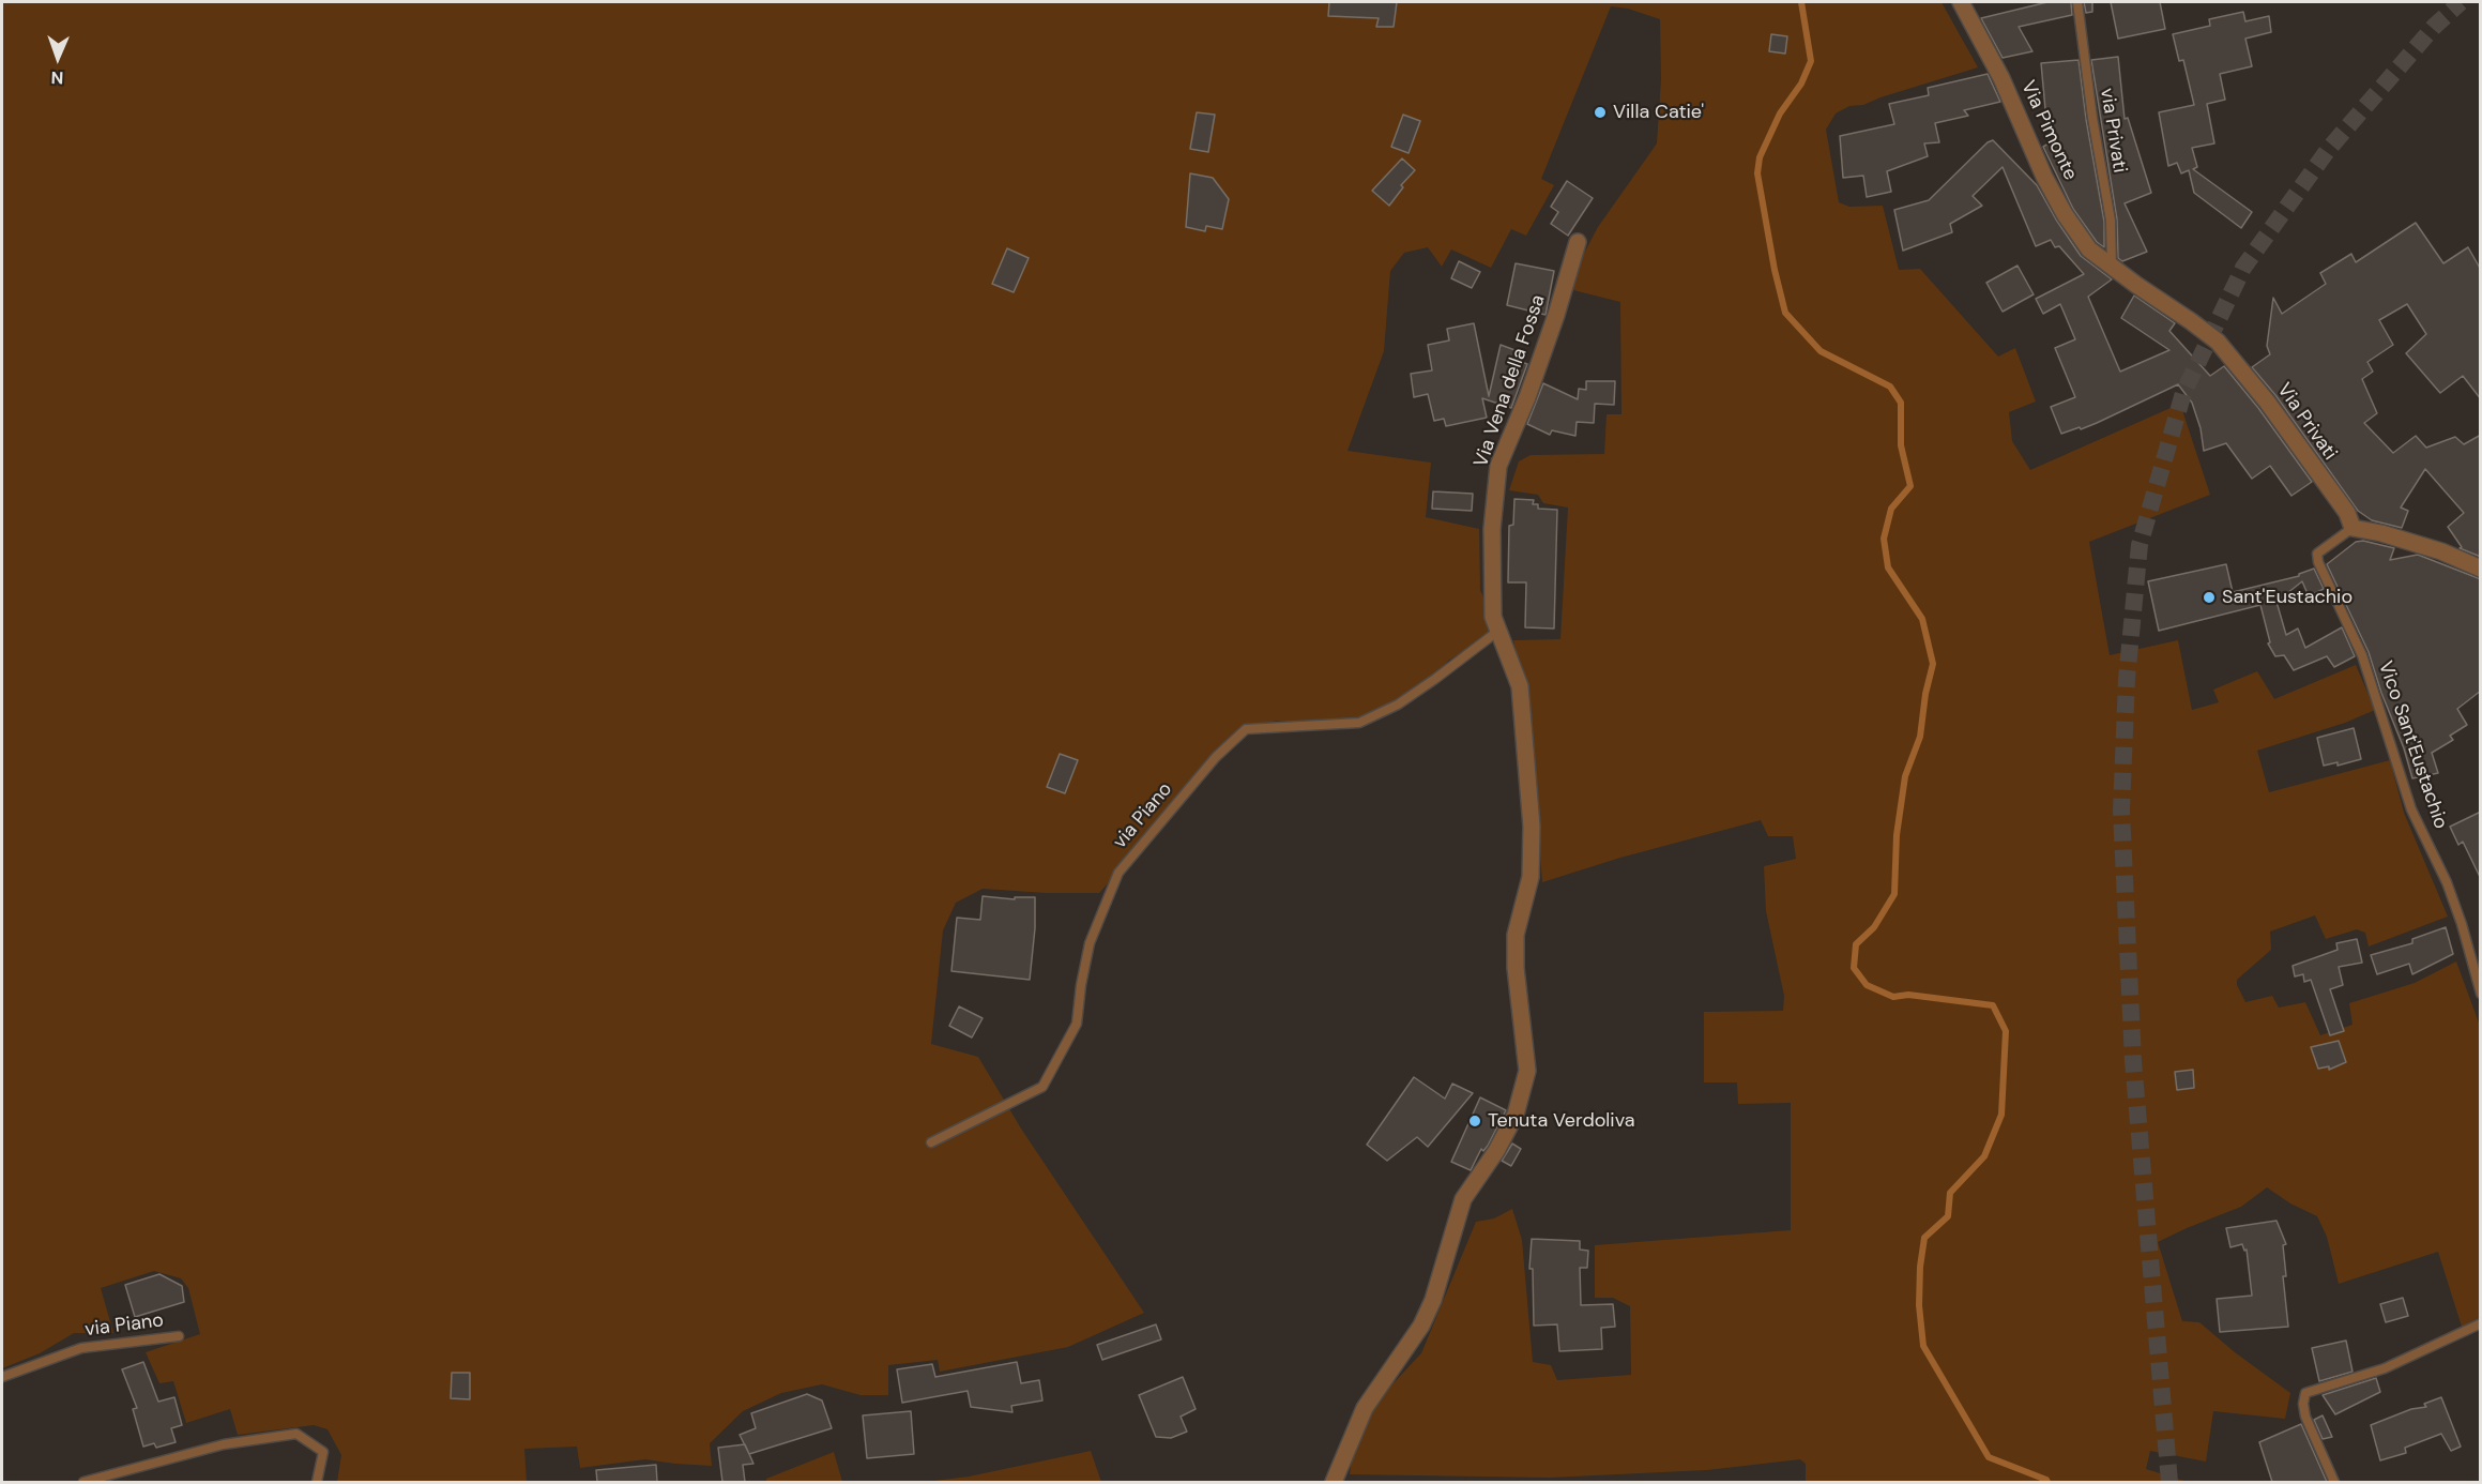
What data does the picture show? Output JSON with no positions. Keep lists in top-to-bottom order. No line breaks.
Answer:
{"streets":{"street":["Via Pimonte","Via Vena della Fossa","Via Privati"],"lane":["via Privati","Vico Sant'Eustachio","via Piano"]},"crossings":[["Via Pimonte","via Privati"],["Via Pimonte","Via Privati"],["via Privati","Via Privati"],["Via Vena della Fossa","via Piano"],["Via Privati","Vico Sant'Eustachio"]],"places":["Villa Catie'","Sant'Eustachio","Tenuta Verdoliva"],"north":"bottom"}
